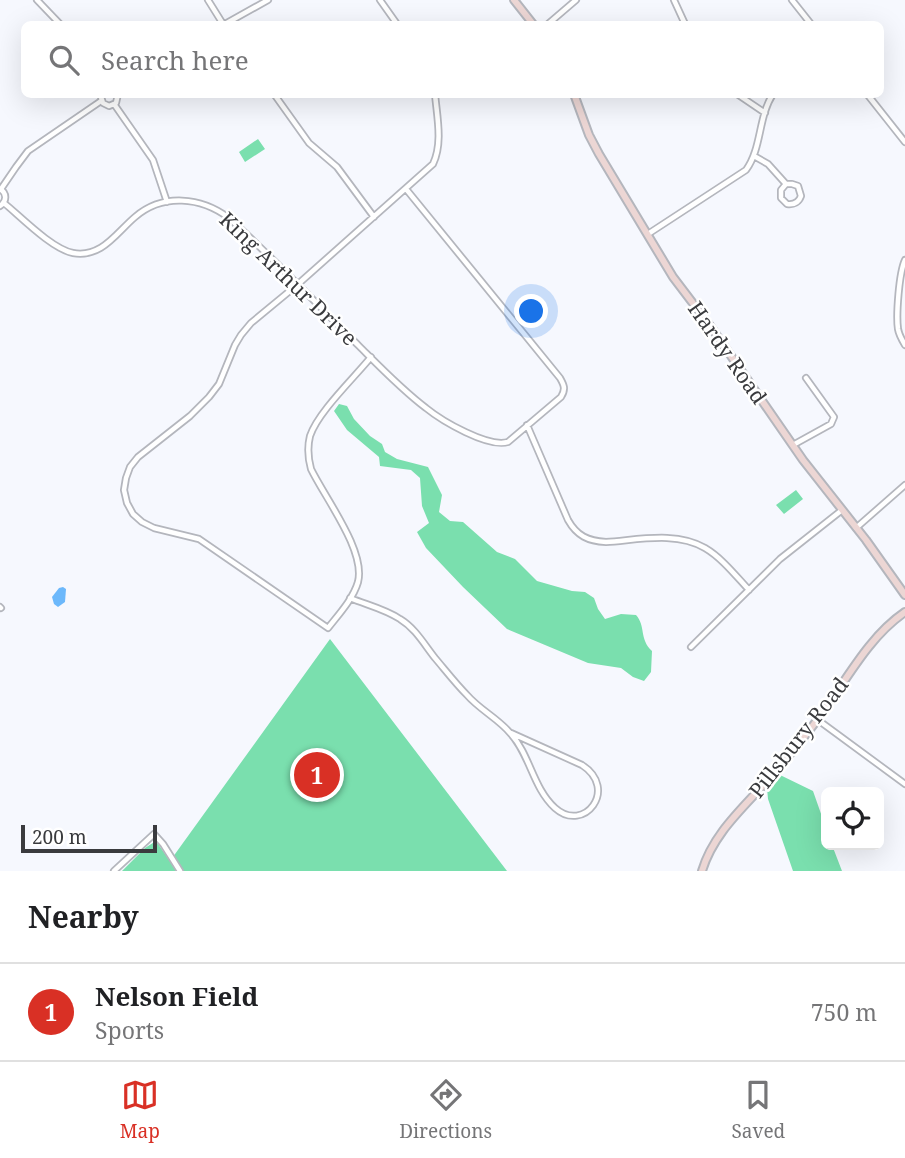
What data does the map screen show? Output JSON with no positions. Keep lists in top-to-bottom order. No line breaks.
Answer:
{"streets":{"street":["King Arthur Drive","Hardy Road","Pillsbury Road"]},"scale_bar":"200 m","page":{"search":"Search here","pins":"1","scale":"200 m","heading":"Nearby","list":[{"mark":"1","name":"Nelson Field","note":"Sports","value":"750 m"}],"nav":["Map","Directions","Saved"]}}
